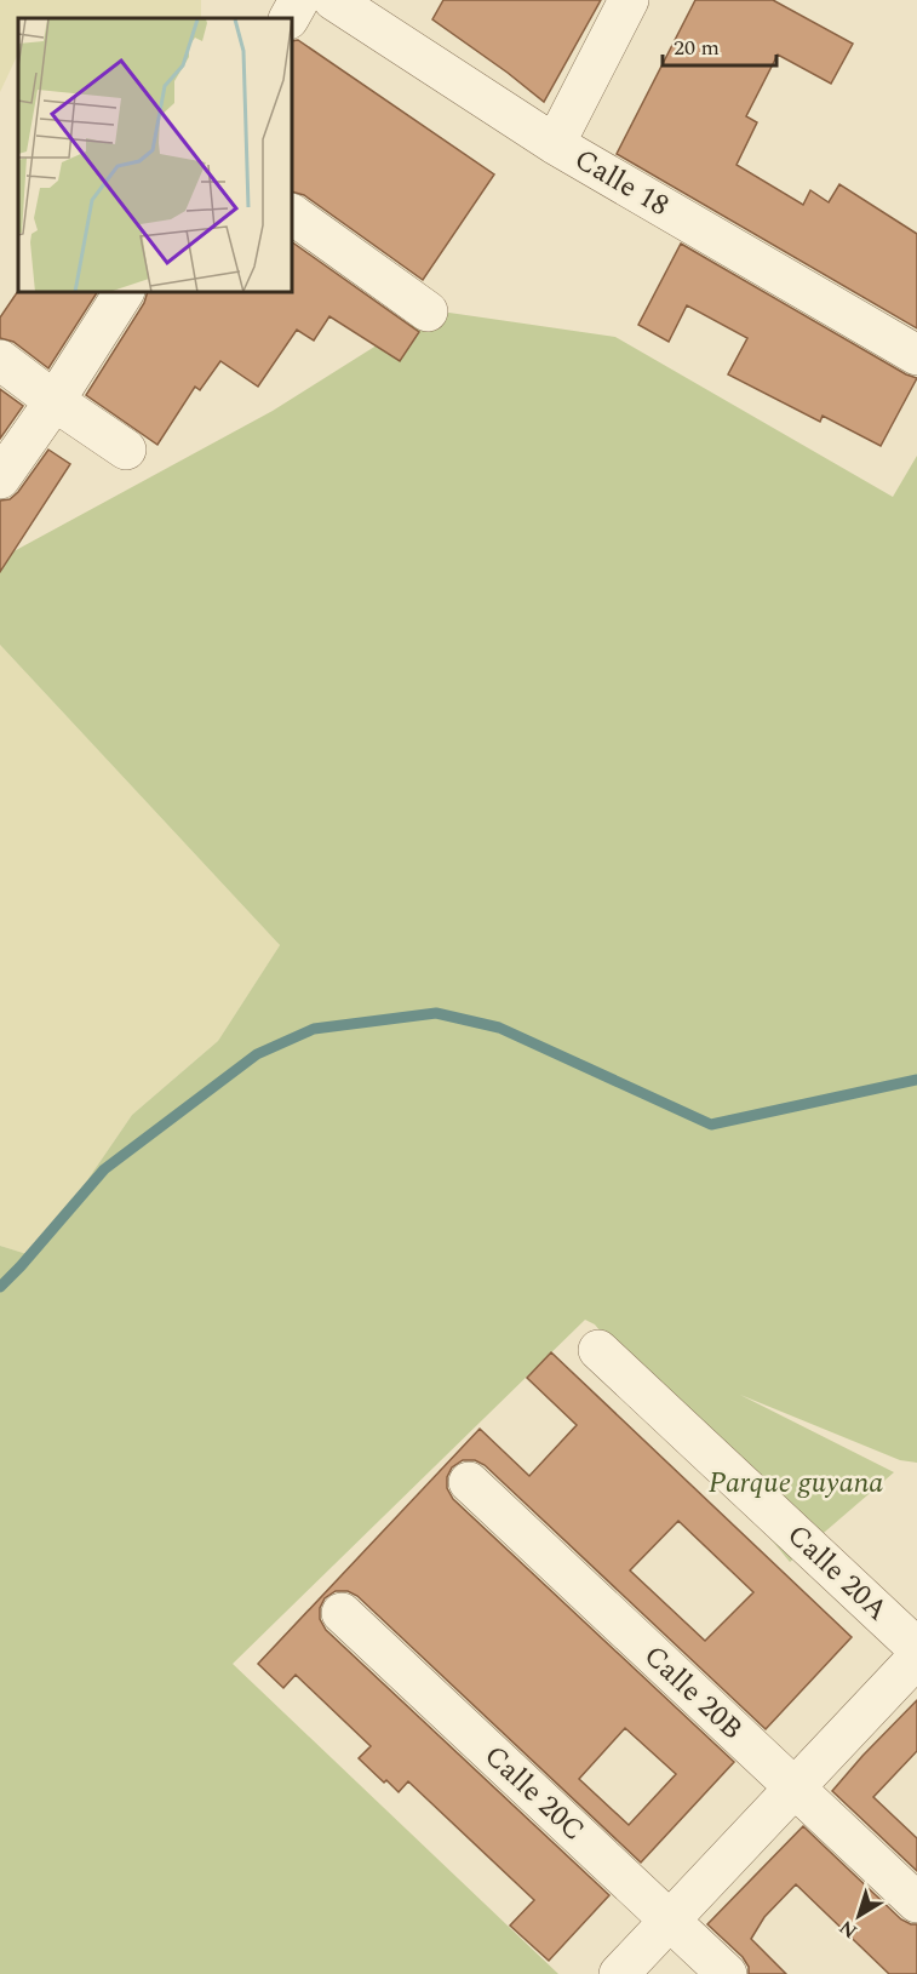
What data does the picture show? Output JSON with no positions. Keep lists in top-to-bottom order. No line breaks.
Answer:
{"streets":{"street":["Calle 18","Calle 20A","Calle 20B","Calle 20C"]},"parks":["Parque guyana"],"scale_bar":"20 m","north":"bottom left"}
